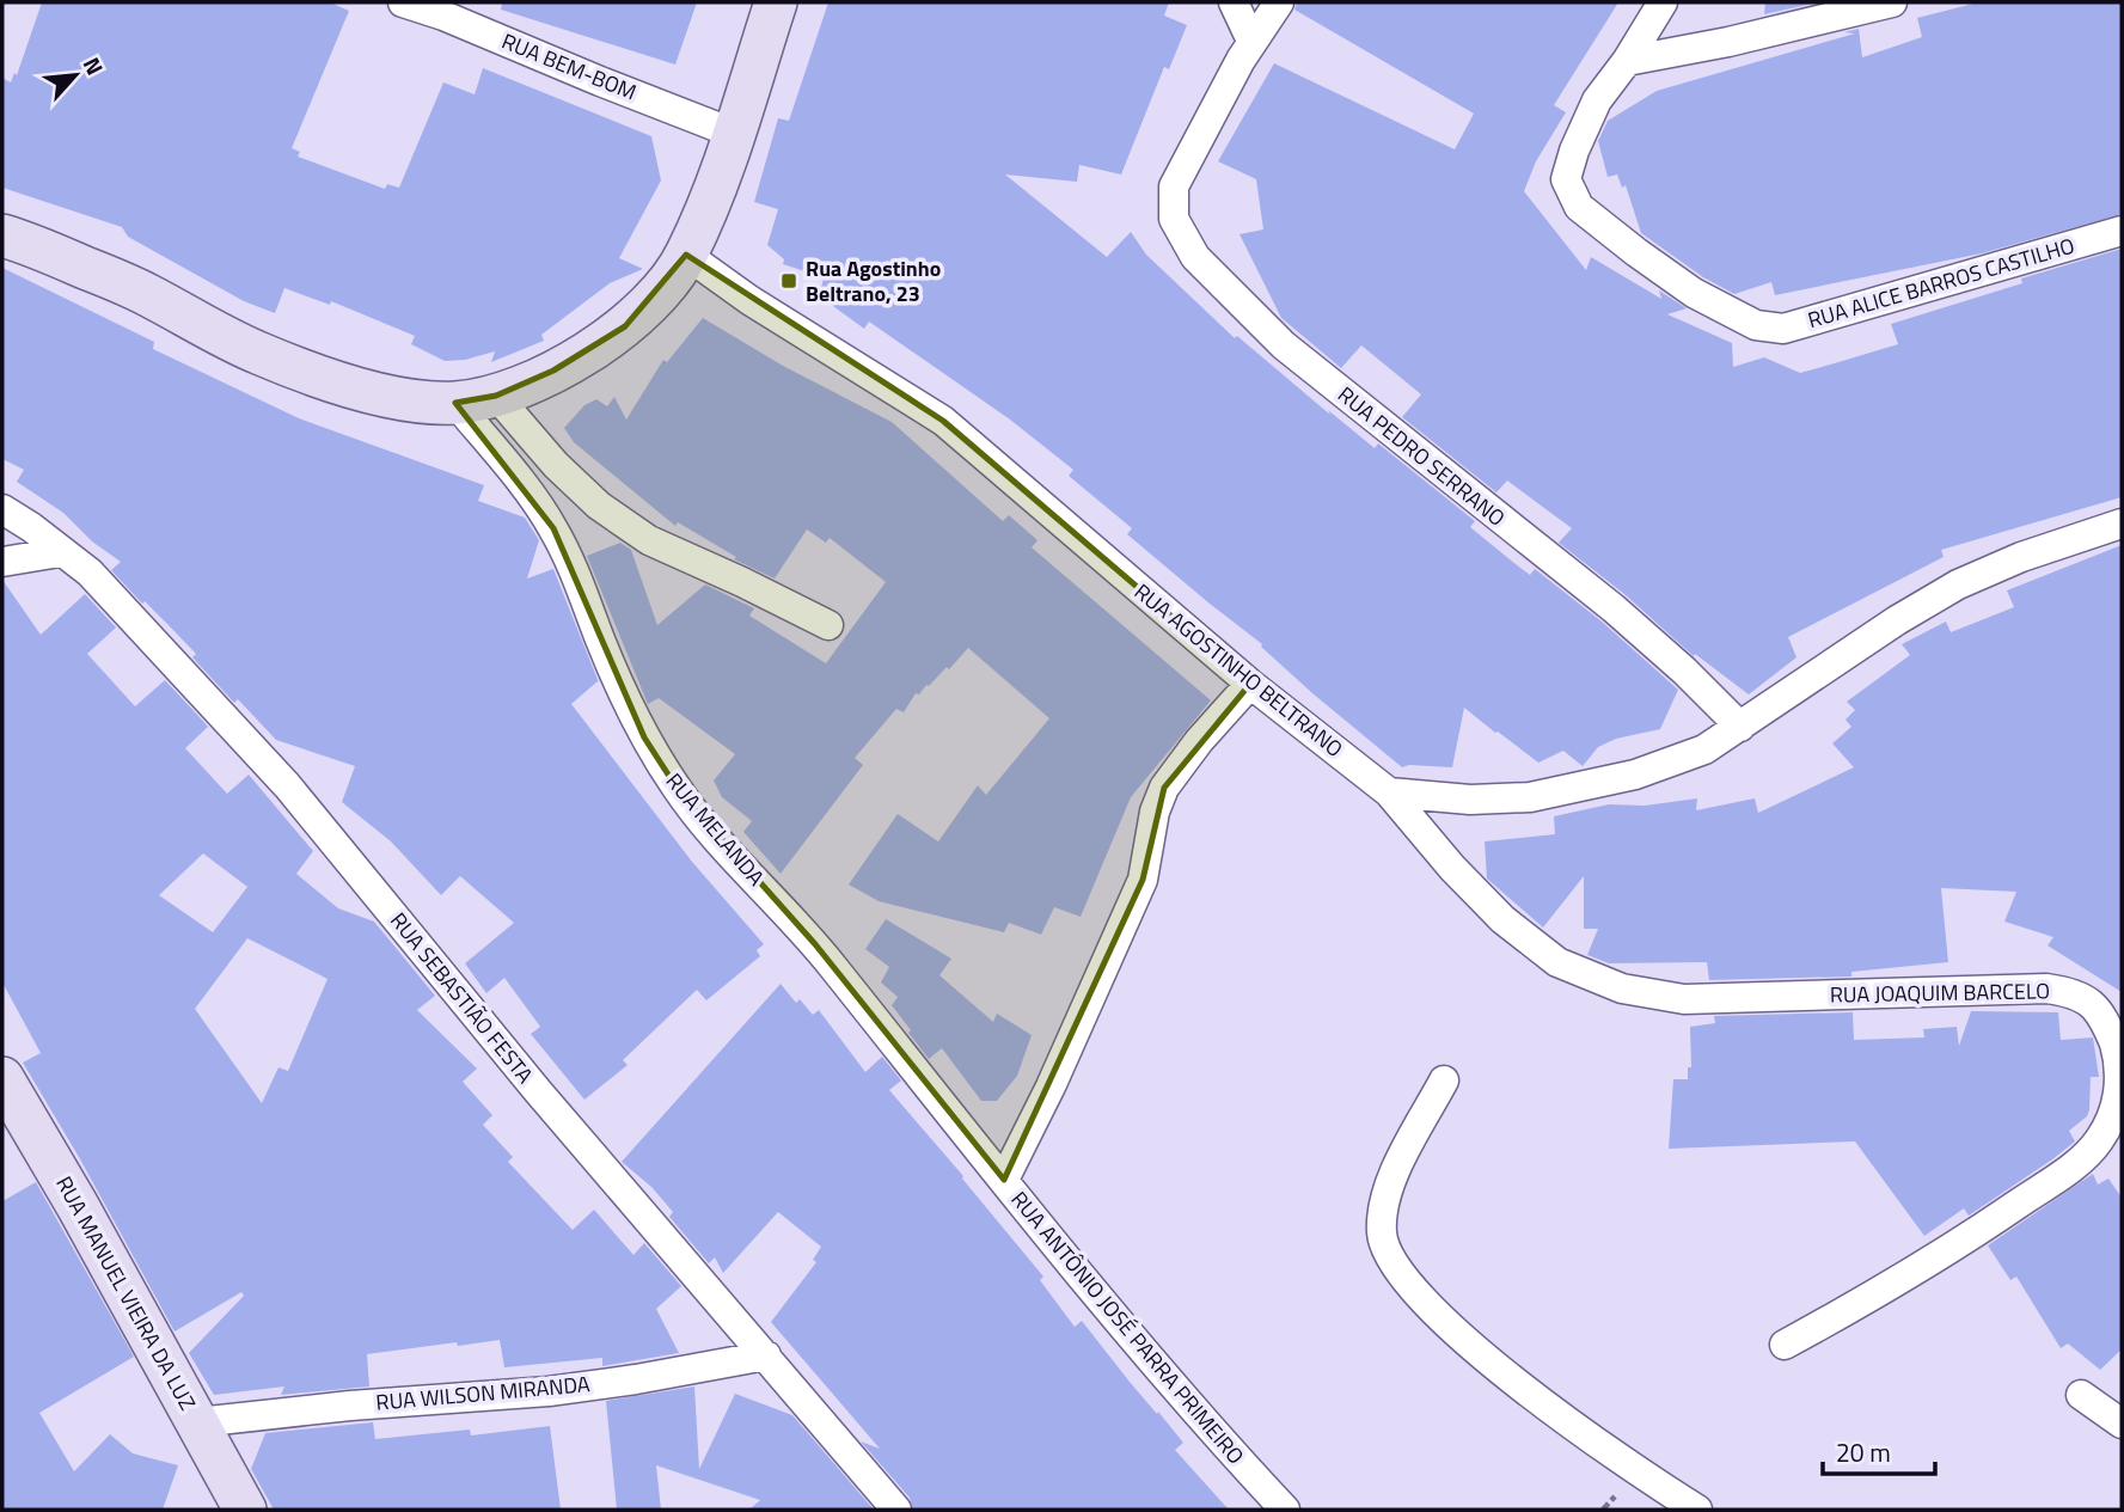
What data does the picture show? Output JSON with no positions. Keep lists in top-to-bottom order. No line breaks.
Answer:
{"streets":{"street":["RUA BEM-BOM","RUA ALICE BARROS CASTILHO","RUA PEDRO SERRANO","RUA AGOSTINHO BELTRANO","RUA MELANDA","RUA JOAQUIM BARCELO","RUA SEBASTIÃO FESTA","RUA MANUEL VIEIRA DA LUZ","RUA ANTÔNIO JOSÉ PARRA PRIMEIRO","RUA WILSON MIRANDA"]},"crossings":[["RUA AGOSTINHO BELTRANO","RUA JOAQUIM BARCELO"],["RUA AGOSTINHO BELTRANO","RUA ANTÔNIO JOSÉ PARRA PRIMEIRO"],["RUA MELANDA","RUA ANTÔNIO JOSÉ PARRA PRIMEIRO"],["RUA SEBASTIÃO FESTA","RUA WILSON MIRANDA"],["RUA MANUEL VIEIRA DA LUZ","RUA WILSON MIRANDA"]],"places":{"transit":["Rua Agostinho Beltrano, 23"]},"scale_bar":"20 m","north":"top right"}
